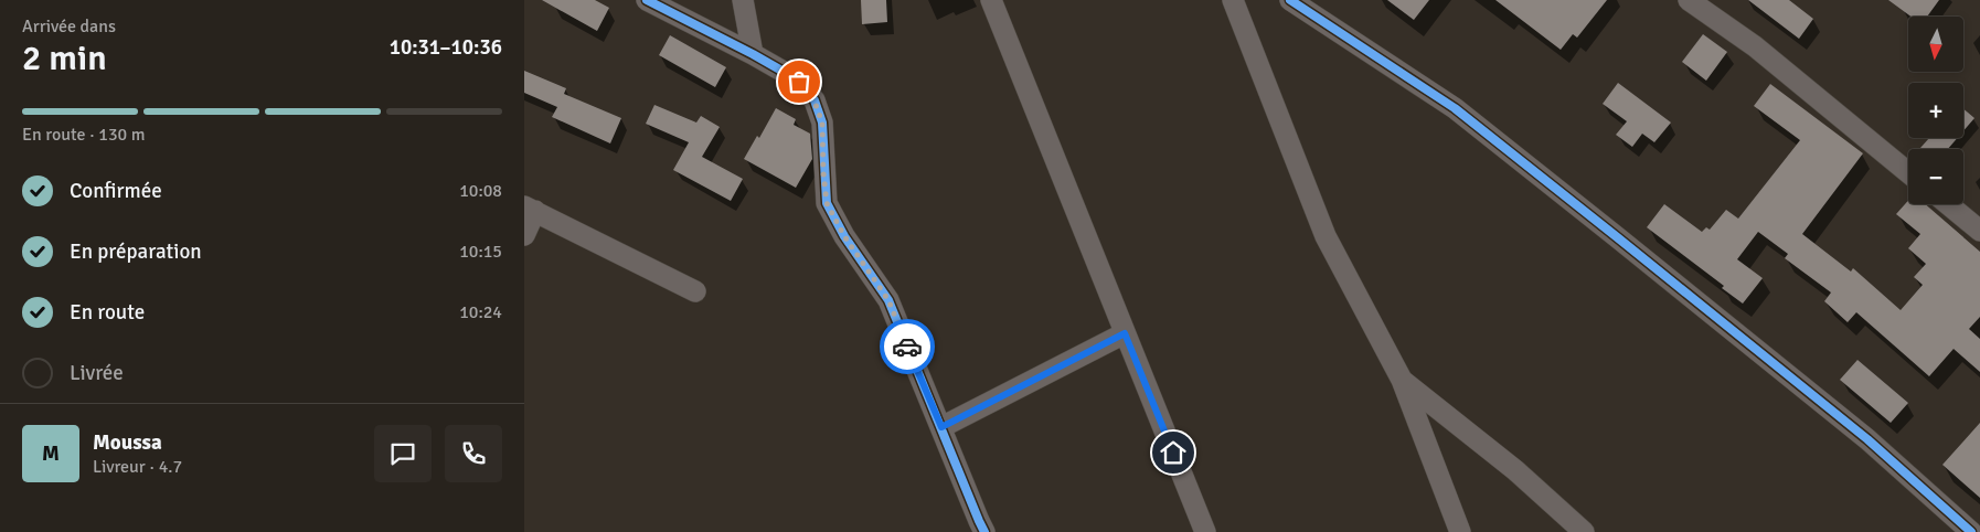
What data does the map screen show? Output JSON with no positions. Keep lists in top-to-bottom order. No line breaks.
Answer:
{"north":"bottom","page":{"heading":["2 min","Arrivée dans","10:31–10:36"],"panel":["Moussa","Livreur · 4.7"],"map_buttons":["+","−"],"bar":"En route · 130 m","list":[["Confirmée","10:08"],["En préparation","10:15"],["En route","10:24"],"Livrée"],"round":"M"}}
